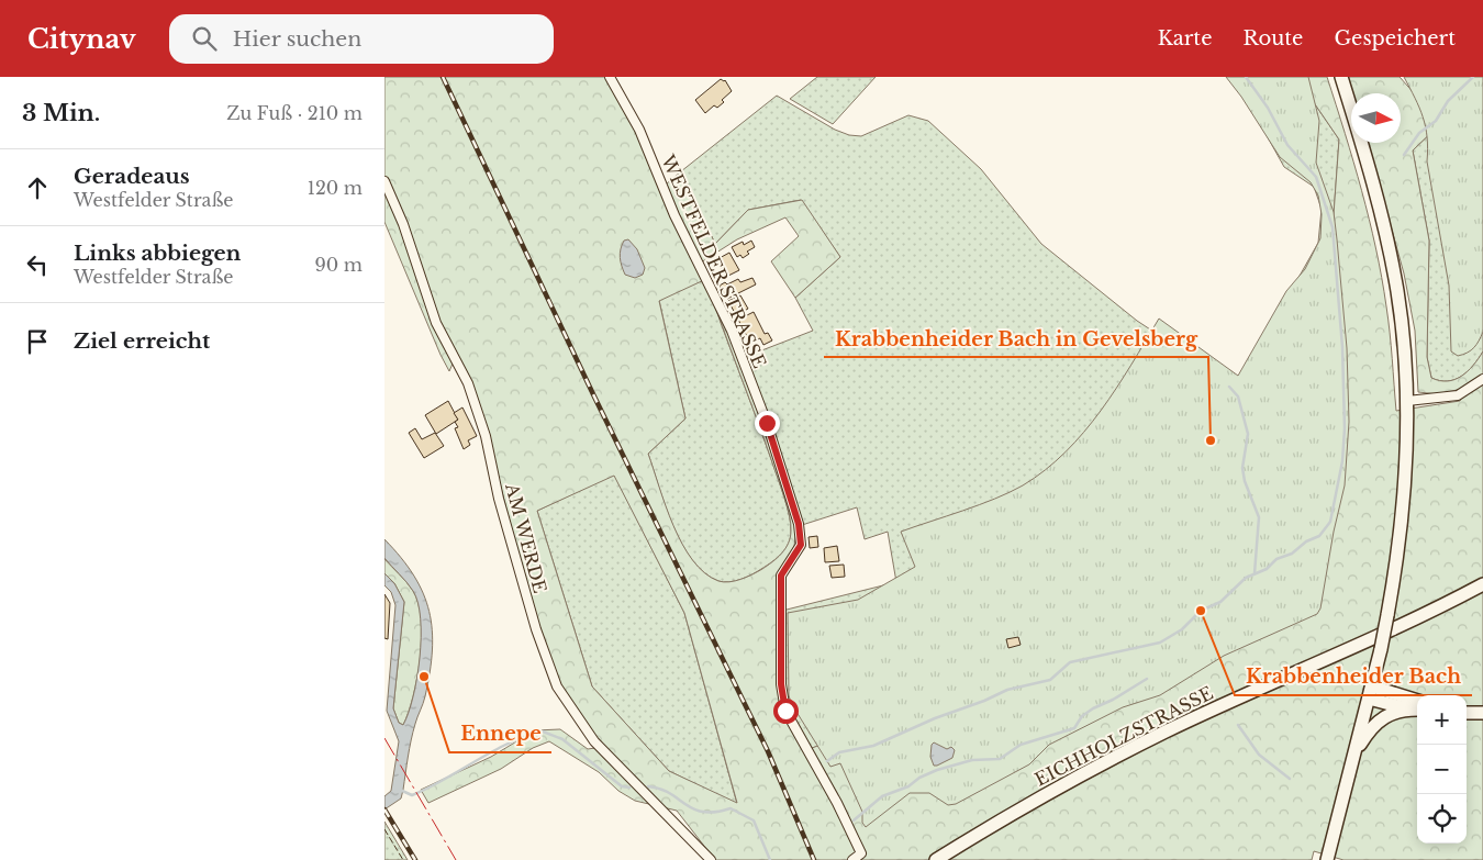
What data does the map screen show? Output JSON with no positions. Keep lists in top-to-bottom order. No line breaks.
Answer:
{"streets":{"main road":["EICHHOLZSTRASSE"],"street":["WESTFELDER STRASSE","AM WERDE"]},"places":["Krabbenheider Bach in Gevelsberg","Krabbenheider Bach","Ennepe"],"north":"right","page":{"header":"Citynav","search":"Hier suchen","nav":["Karte","Route","Gespeichert"],"heading":["3 Min.","Zu Fuß · 210 m"],"list":[["Geradeaus","Westfelder Straße","120 m"],["Links abbiegen","Westfelder Straße","90 m"],"Ziel erreicht"],"map_buttons":["+","−"]}}
